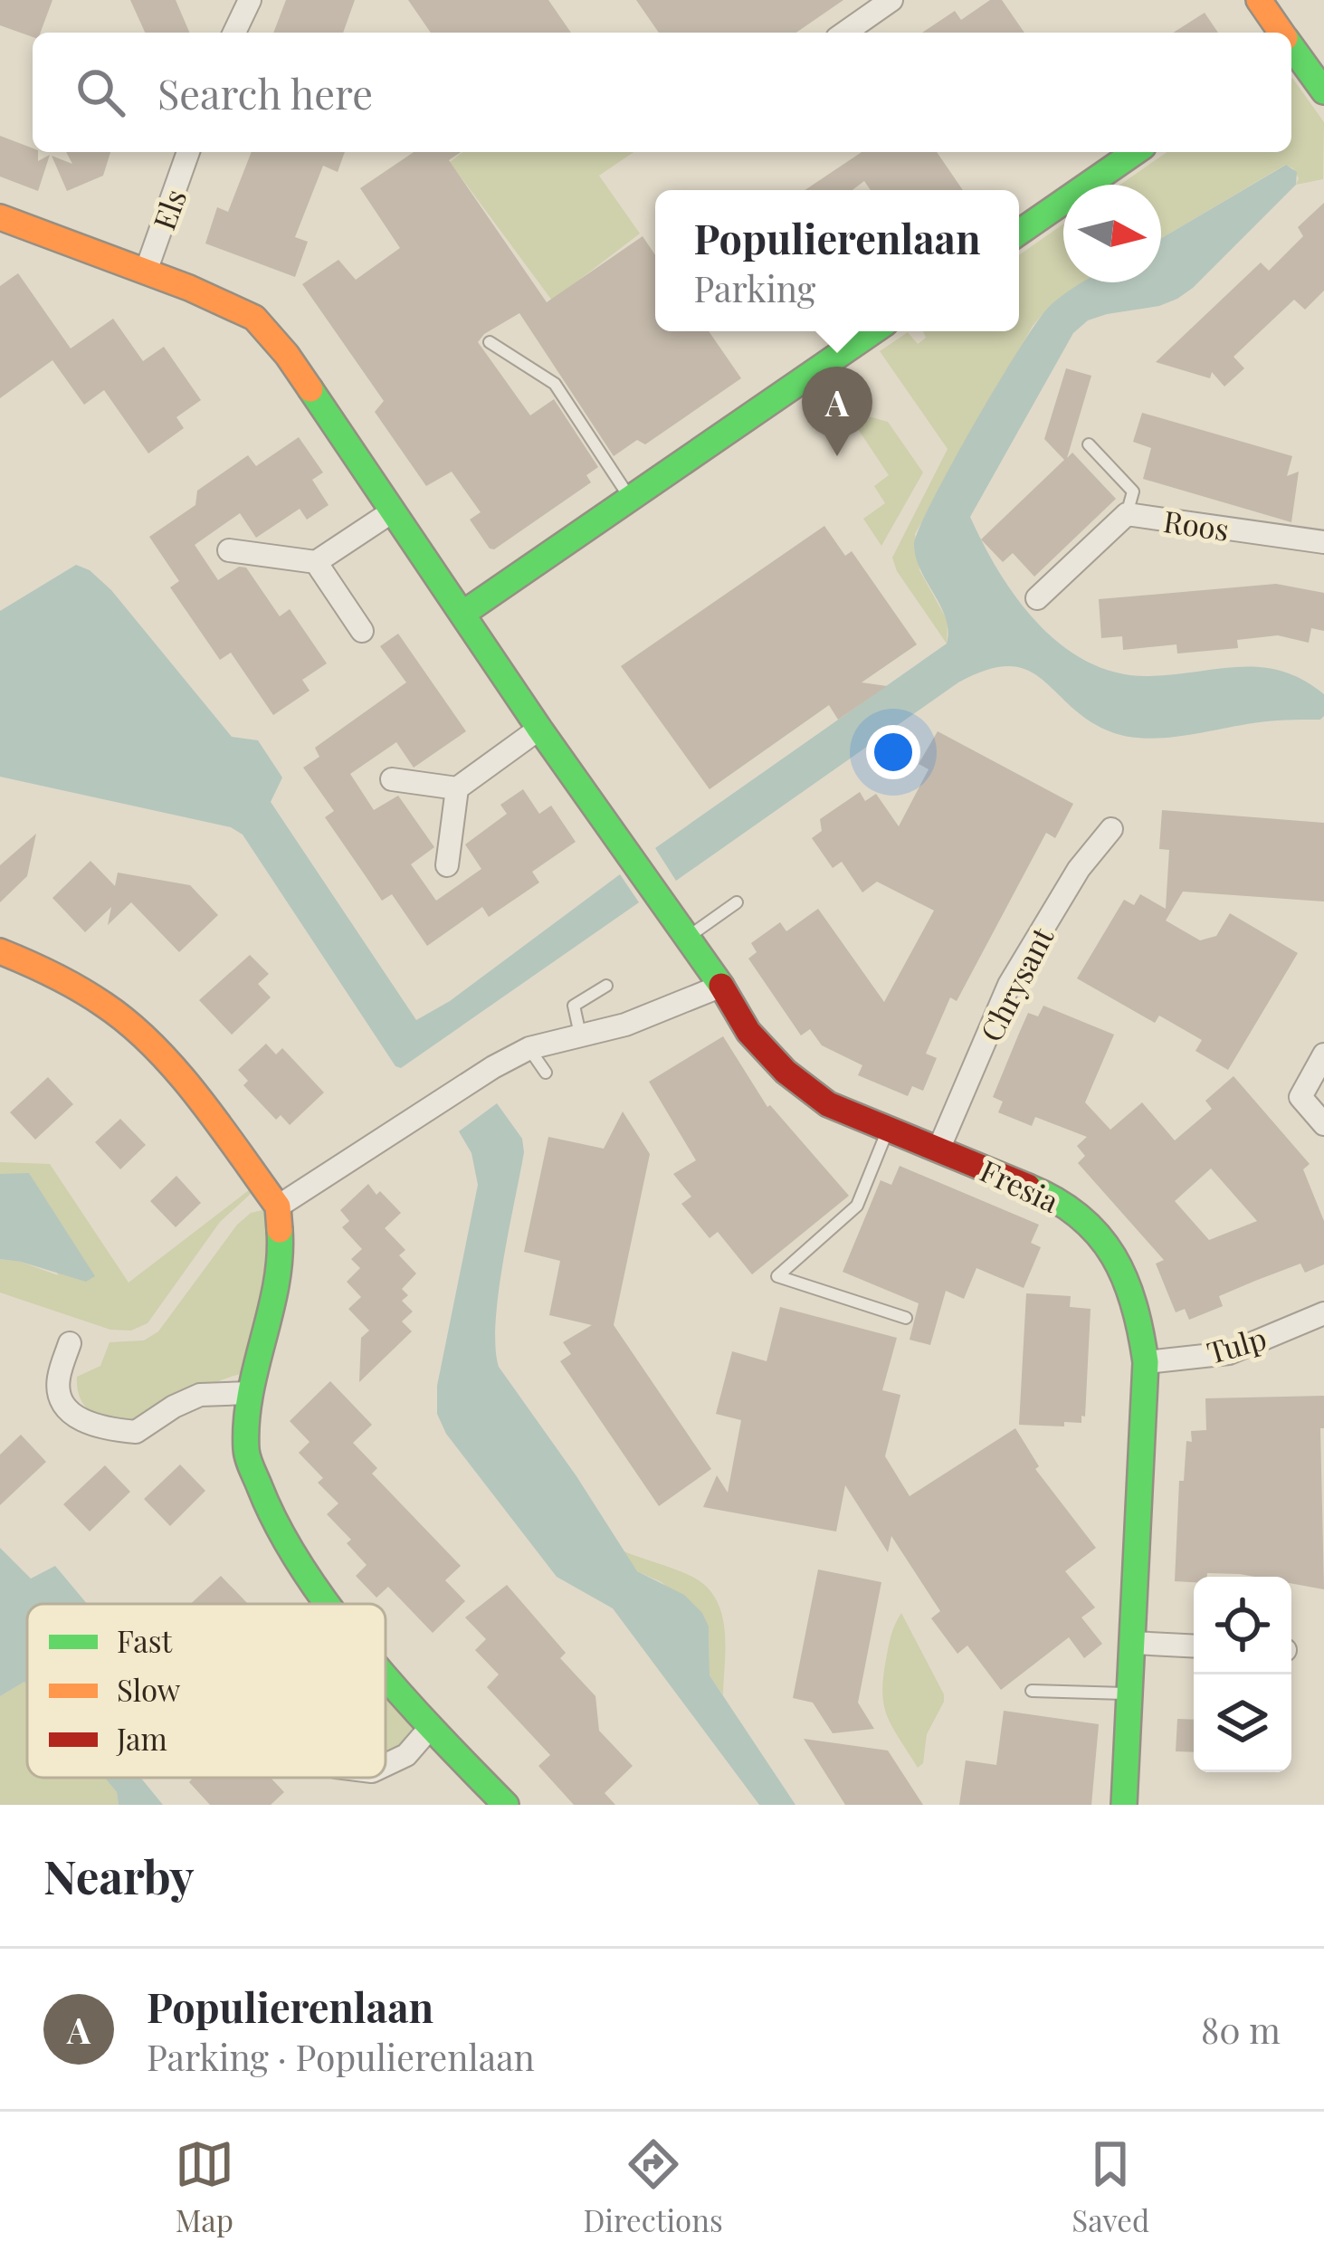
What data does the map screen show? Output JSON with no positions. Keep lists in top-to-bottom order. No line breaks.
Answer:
{"streets":{"street":["Els","Roos","Chrysant","Fresia","Tulp"]},"crossings":[["Els","Fresia"],["Chrysant","Fresia"],["Fresia","Tulp"]],"legend":["Fast","Slow","Jam"],"north":"right","page":{"search":"Search here","popup":["Populierenlaan","Parking"],"pins":"A","heading":"Nearby","list":[{"mark":"A","name":"Populierenlaan","note":"Parking · Populierenlaan","value":"80 m"}],"nav":["Map","Directions","Saved"]}}
